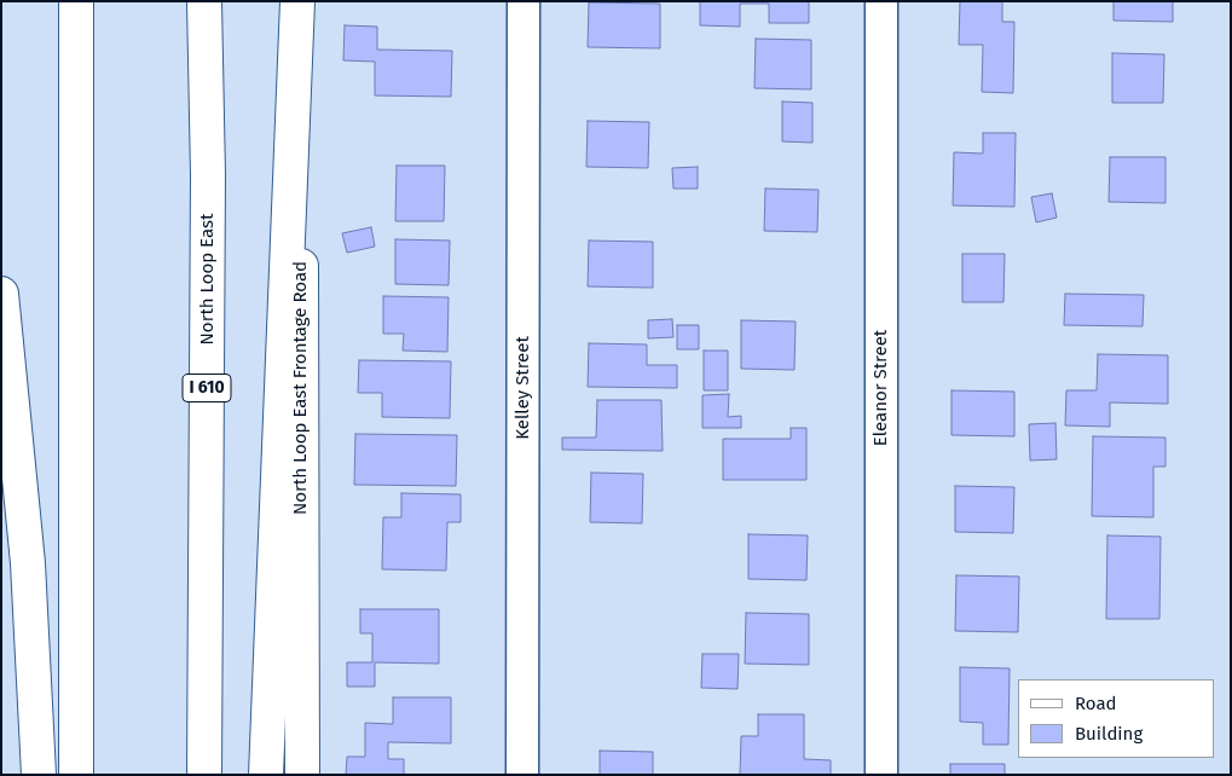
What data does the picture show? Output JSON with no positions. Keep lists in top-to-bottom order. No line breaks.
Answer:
{"streets":{"main road":["North Loop East","I 610","North Loop East Frontage Road"],"street":["Kelley Street","Eleanor Street"]},"legend":["Road","Building"]}
